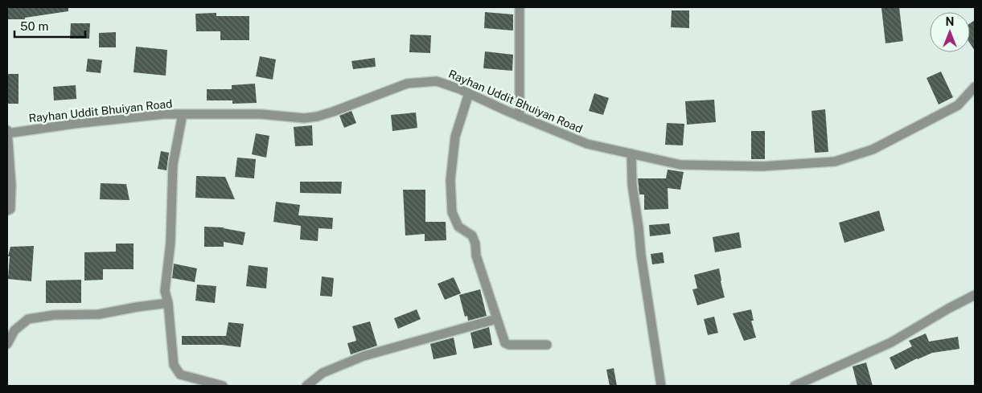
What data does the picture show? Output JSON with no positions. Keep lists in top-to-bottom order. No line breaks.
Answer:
{"streets":{"street":["Rayhan Uddit Bhuiyan Road"]},"scale_bar":"50 m","north":"top"}
